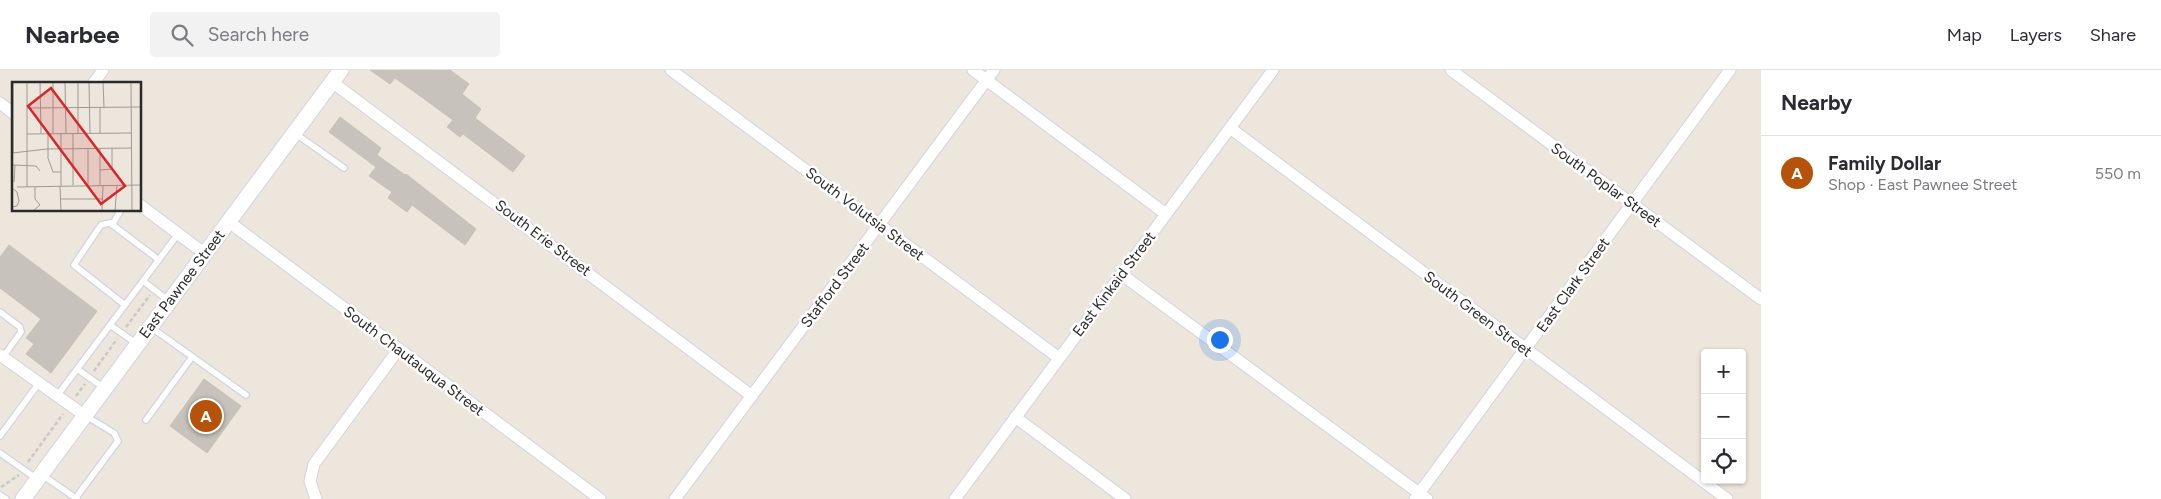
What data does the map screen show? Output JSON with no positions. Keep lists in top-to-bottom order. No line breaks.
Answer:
{"streets":{"main road":["East Pawnee Street"],"street":["South Poplar Street","South Volutsia Street","South Erie Street","East Kinkaid Street","Stafford Street","East Clark Street","South Green Street","South Chautauqua Street"]},"crossings":[["South Poplar Street","East Clark Street"],["South Volutsia Street","East Kinkaid Street"],["South Volutsia Street","Stafford Street"],["South Erie Street","East Pawnee Street"],["South Erie Street","Stafford Street"],["East Pawnee Street","South Chautauqua Street"],["East Kinkaid Street","South Green Street"],["East Clark Street","South Green Street"]],"page":{"header":"Nearbee","search":"Search here","nav":["Map","Layers","Share"],"heading":"Nearby","list":[{"mark":"A","name":"Family Dollar","note":"Shop · East Pawnee Street","value":"550 m"}],"map_buttons":["+","−"],"pins":"A"}}
